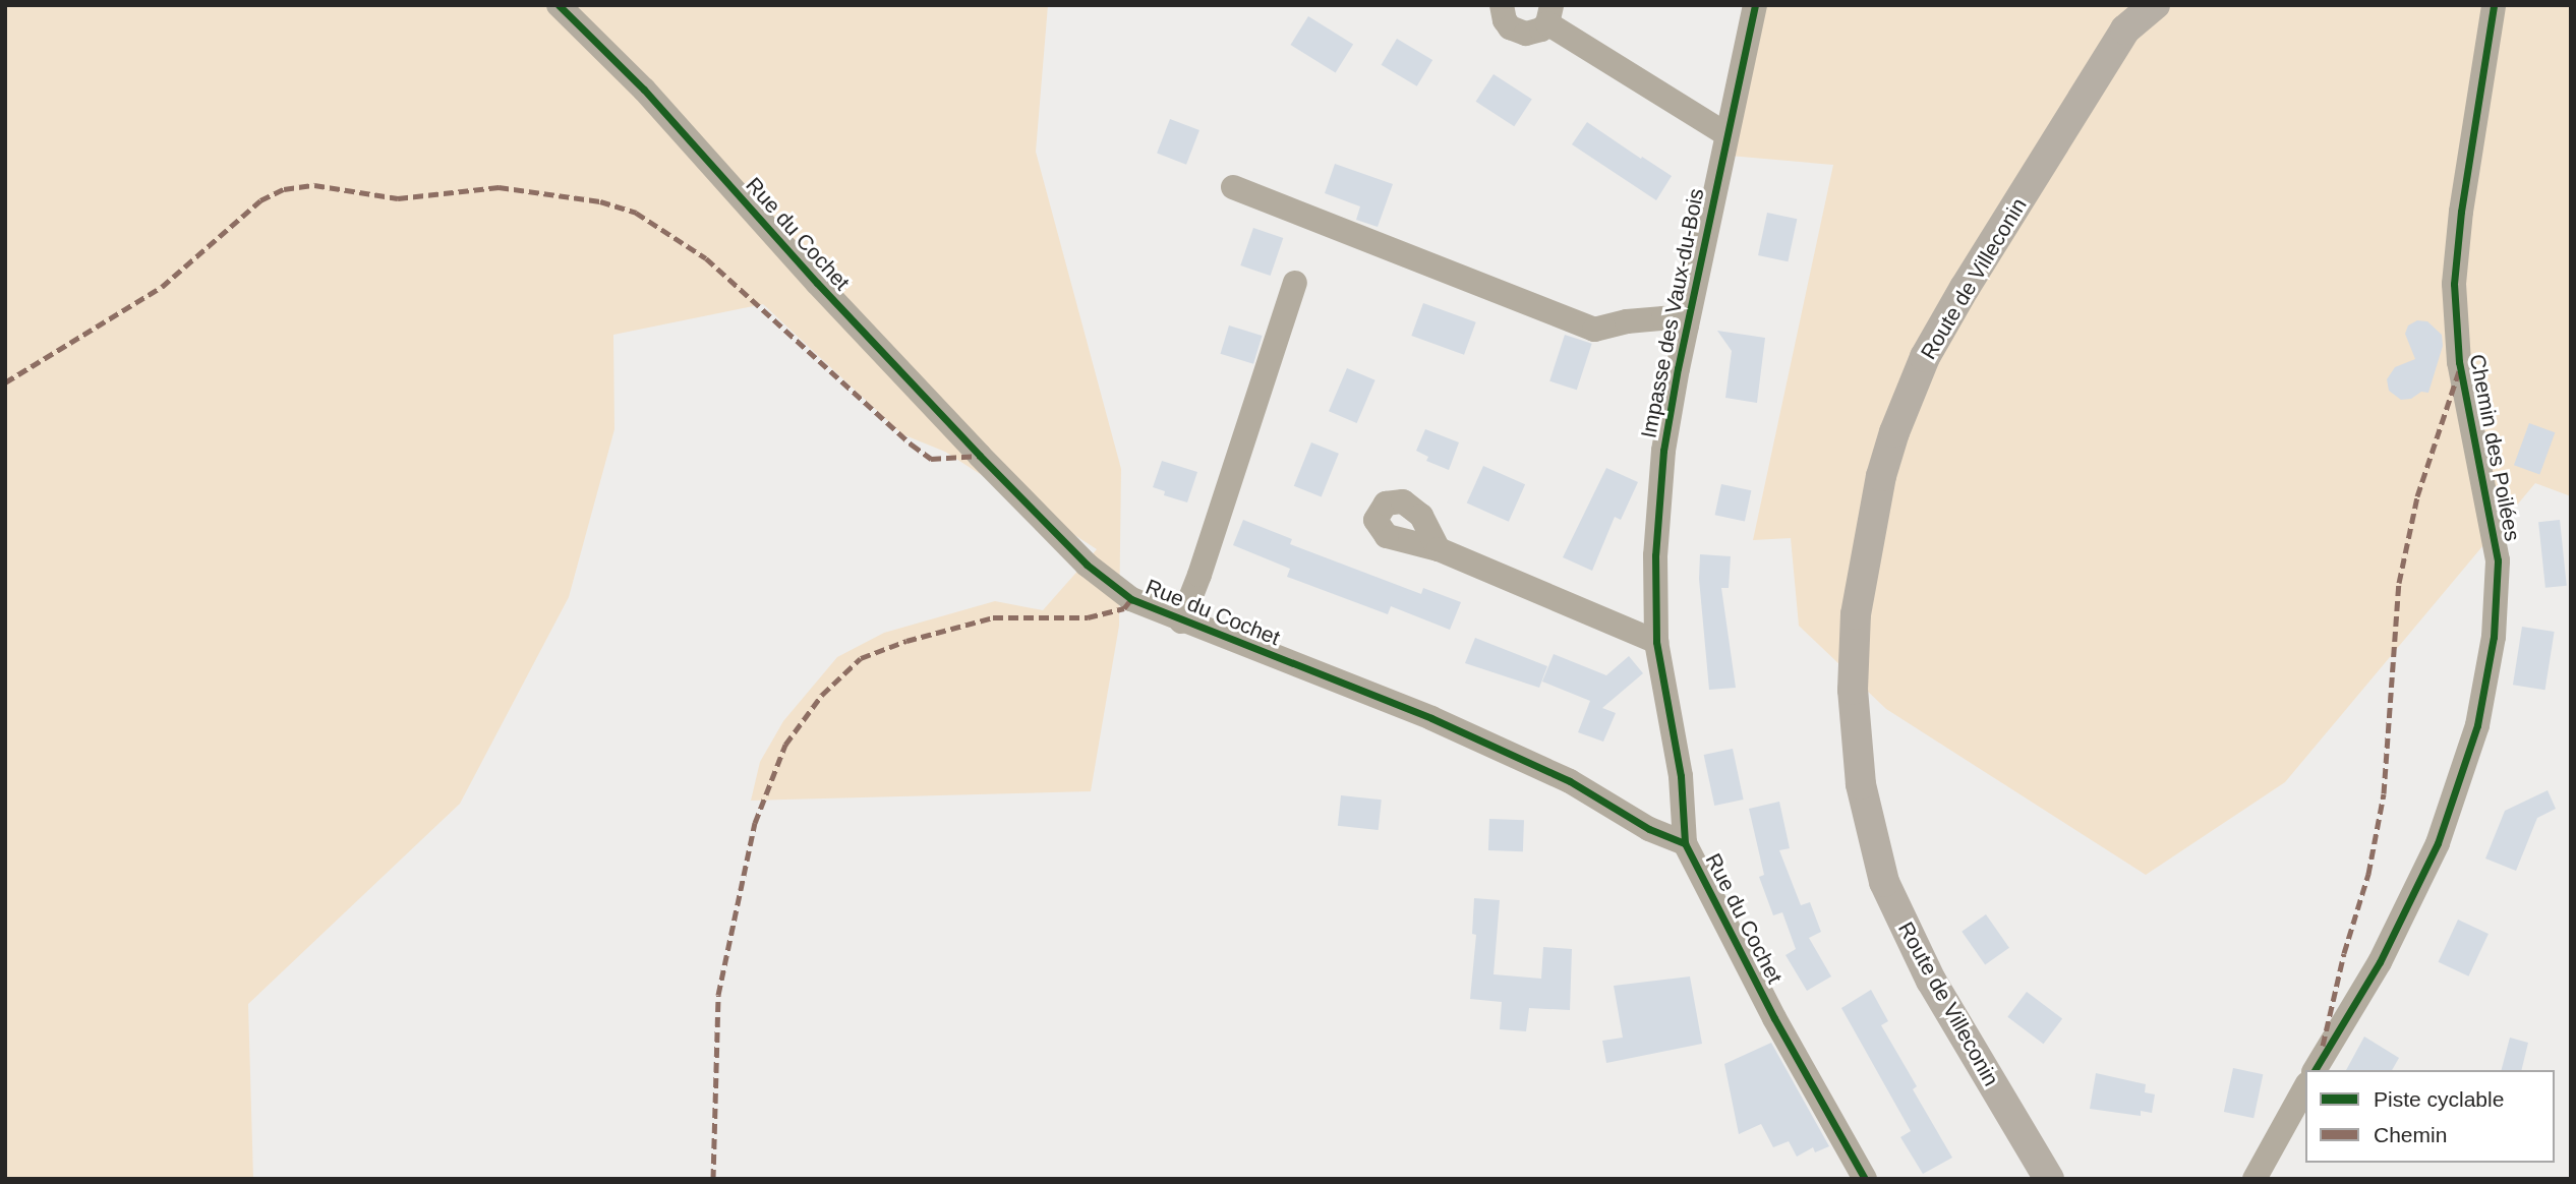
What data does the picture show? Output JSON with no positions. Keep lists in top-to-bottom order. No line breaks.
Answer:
{"streets":{"main road":["Route de Villeconin"],"street":["Rue du Cochet","Impasse des Vaux-du-Bois","Chemin des Poilées"]},"crossings":[["Rue du Cochet","Impasse des Vaux-du-Bois"]],"legend":["Piste cyclable","Chemin"]}
